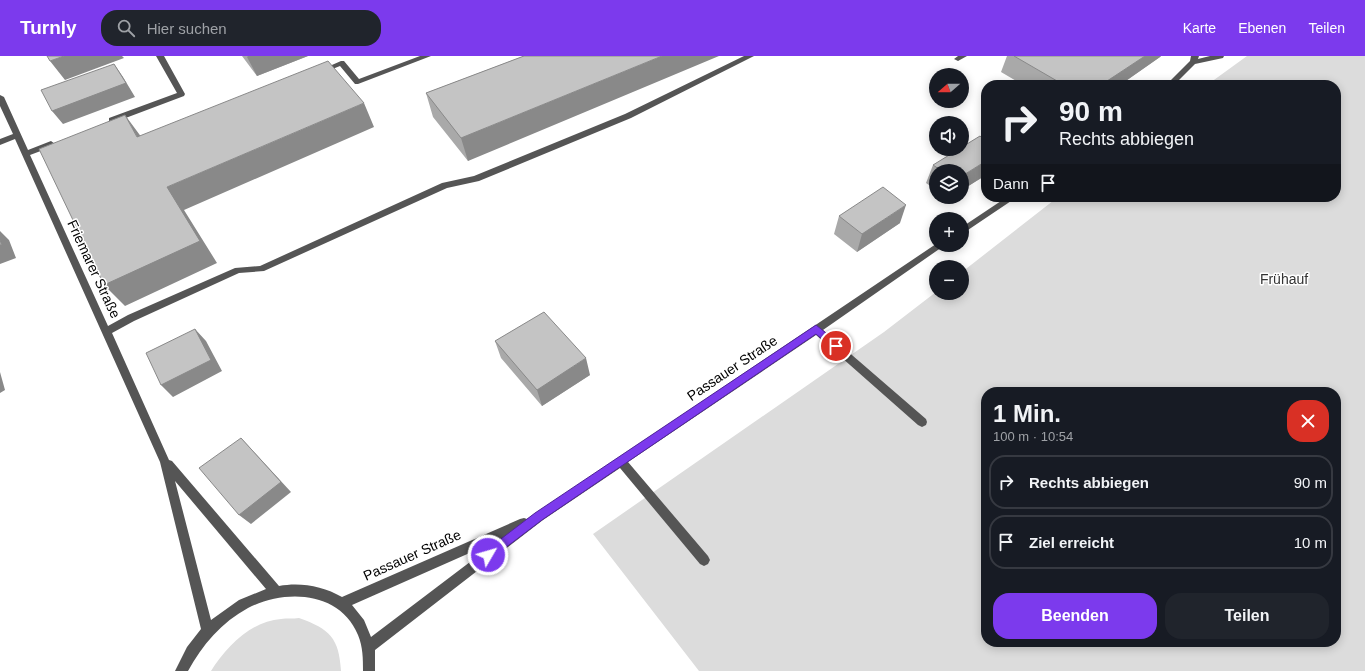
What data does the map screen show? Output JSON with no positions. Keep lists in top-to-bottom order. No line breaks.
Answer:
{"streets":{"street":["Friemarer Straße","Passauer Straße"]},"parks":["Frühauf"],"north":"left","page":{"header":"Turnly","search":"Hier suchen","nav":["Karte","Ebenen","Teilen"],"map_buttons":["+","−"],"turn":["90 m","Rechts abbiegen"],"then":"Dann","heading":["1 Min.","100 m · 10:54"],"list":[{"name":"Rechts abbiegen","value":"90 m"},{"name":"Ziel erreicht","value":"10 m"}],"buttons":["Beenden","Teilen"]}}
